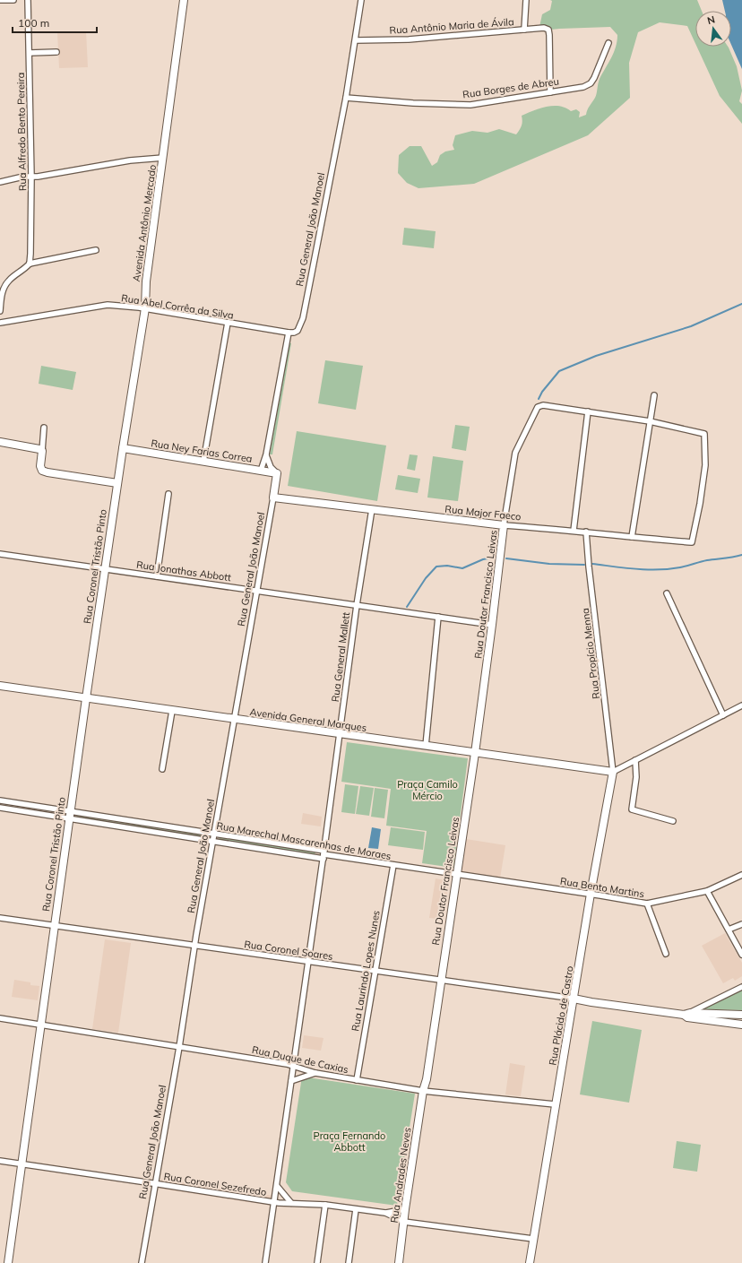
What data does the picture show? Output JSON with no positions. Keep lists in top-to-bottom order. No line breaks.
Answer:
{"streets":{"street":["Rua Antônio Maria de Ávila","Rua Borges de Abreu","Rua Alfredo Bento Pereira","Avenida Antônio Mercado","Rua General João Manoel","Rua Abel Corrêa da Silva","Rua Ney Farias Correa","Rua Major Faeco","Rua Coronel Tristão Pinto","Rua Jonathas Abbott","Rua Doutor Francisco Leivas","Rua Propício Menna","Rua General Mallett","Avenida General Marques","Rua Marechal Mascarenhas de Moraes","Rua Bento Martins","Rua Coronel Soares","Rua Laurindo Lopes Nunes","Rua Plácido de Castro","Rua Duque de Caxias","Rua Andrades Neves","Rua Coronel Sezefredo"]},"crossings":[["Rua Antônio Maria de Ávila","Rua Borges de Abreu"],["Rua Antônio Maria de Ávila","Rua General João Manoel"],["Rua Borges de Abreu","Rua General João Manoel"],["Avenida Antônio Mercado","Rua Abel Corrêa da Silva"],["Avenida Antônio Mercado","Rua Ney Farias Correa"],["Avenida Antônio Mercado","Rua Coronel Tristão Pinto"],["Rua General João Manoel","Rua Abel Corrêa da Silva"],["Rua General João Manoel","Rua Ney Farias Correa"],["Rua General João Manoel","Rua Major Faeco"],["Rua General João Manoel","Rua Jonathas Abbott"],["Rua General João Manoel","Avenida General Marques"],["Rua General João Manoel","Rua Marechal Mascarenhas de Moraes"],["Rua General João Manoel","Rua Coronel Soares"],["Rua General João Manoel","Rua Duque de Caxias"],["Rua General João Manoel","Rua Coronel Sezefredo"],["Rua Ney Farias Correa","Rua Coronel Tristão Pinto"],["Rua Major Faeco","Rua Doutor Francisco Leivas"],["Rua Major Faeco","Rua Propício Menna"],["Rua Major Faeco","Rua General Mallett"],["Rua Coronel Tristão Pinto","Rua Jonathas Abbott"],["Rua Coronel Tristão Pinto","Avenida General Marques"],["Rua Coronel Tristão Pinto","Rua Marechal Mascarenhas de Moraes"],["Rua Coronel Tristão Pinto","Rua Coronel Soares"],["Rua Coronel Tristão Pinto","Rua Duque de Caxias"],["Rua Coronel Tristão Pinto","Rua Coronel Sezefredo"],["Rua Jonathas Abbott","Rua Doutor Francisco Leivas"],["Rua Jonathas Abbott","Rua General Mallett"],["Rua Doutor Francisco Leivas","Avenida General Marques"],["Rua Doutor Francisco Leivas","Rua Marechal Mascarenhas de Moraes"],["Rua Doutor Francisco Leivas","Rua Bento Martins"],["Rua Doutor Francisco Leivas","Rua Coronel Soares"],["Rua Doutor Francisco Leivas","Rua Duque de Caxias"],["Rua Doutor Francisco Leivas","Rua Andrades Neves"],["Rua Propício Menna","Avenida General Marques"],["Rua Propício Menna","Rua Plácido de Castro"],["Rua General Mallett","Avenida General Marques"],["Rua General Mallett","Rua Marechal Mascarenhas de Moraes"],["Rua General Mallett","Rua Coronel Soares"],["Rua General Mallett","Rua Duque de Caxias"],["Rua General Mallett","Rua Coronel Sezefredo"],["Avenida General Marques","Rua Plácido de Castro"],["Rua Marechal Mascarenhas de Moraes","Rua Bento Martins"],["Rua Marechal Mascarenhas de Moraes","Rua Laurindo Lopes Nunes"],["Rua Bento Martins","Rua Plácido de Castro"],["Rua Coronel Soares","Rua Laurindo Lopes Nunes"],["Rua Coronel Soares","Rua Plácido de Castro"],["Rua Laurindo Lopes Nunes","Rua Duque de Caxias"],["Rua Plácido de Castro","Rua Duque de Caxias"],["Rua Plácido de Castro","Rua Coronel Sezefredo"],["Rua Duque de Caxias","Rua Andrades Neves"],["Rua Andrades Neves","Rua Coronel Sezefredo"]],"parks":["Praça Camilo Mércio","Praça Fernando Abbott"],"scale_bar":"100 m","north":"top"}
